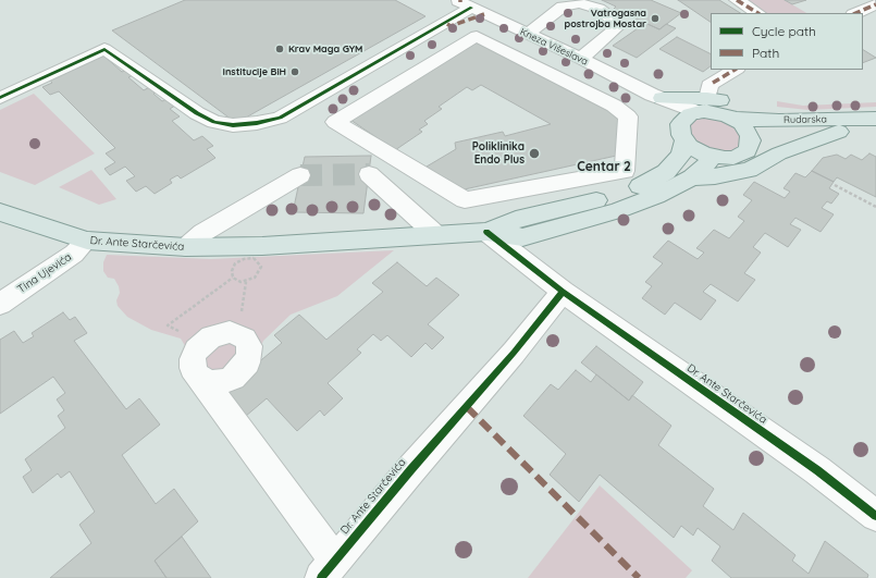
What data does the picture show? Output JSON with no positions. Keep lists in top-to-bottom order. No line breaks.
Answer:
{"streets":{"main road":["Rudarska","Dr. Ante Starčevića"],"street":["Kneza Višeslava","Tina Ujevića"]},"crossings":[["Kneza Višeslava","Dr. Ante Starčevića"],["Rudarska","Dr. Ante Starčevića"],["Dr. Ante Starčevića","Tina Ujevića"]],"districts":["Centar 2"],"places":["Vatrogasna postrojba Mostar","Krav Maga GYM","Institucije BiH","Poliklinika Endo Plus"],"legend":["Cycle path","Path"]}
